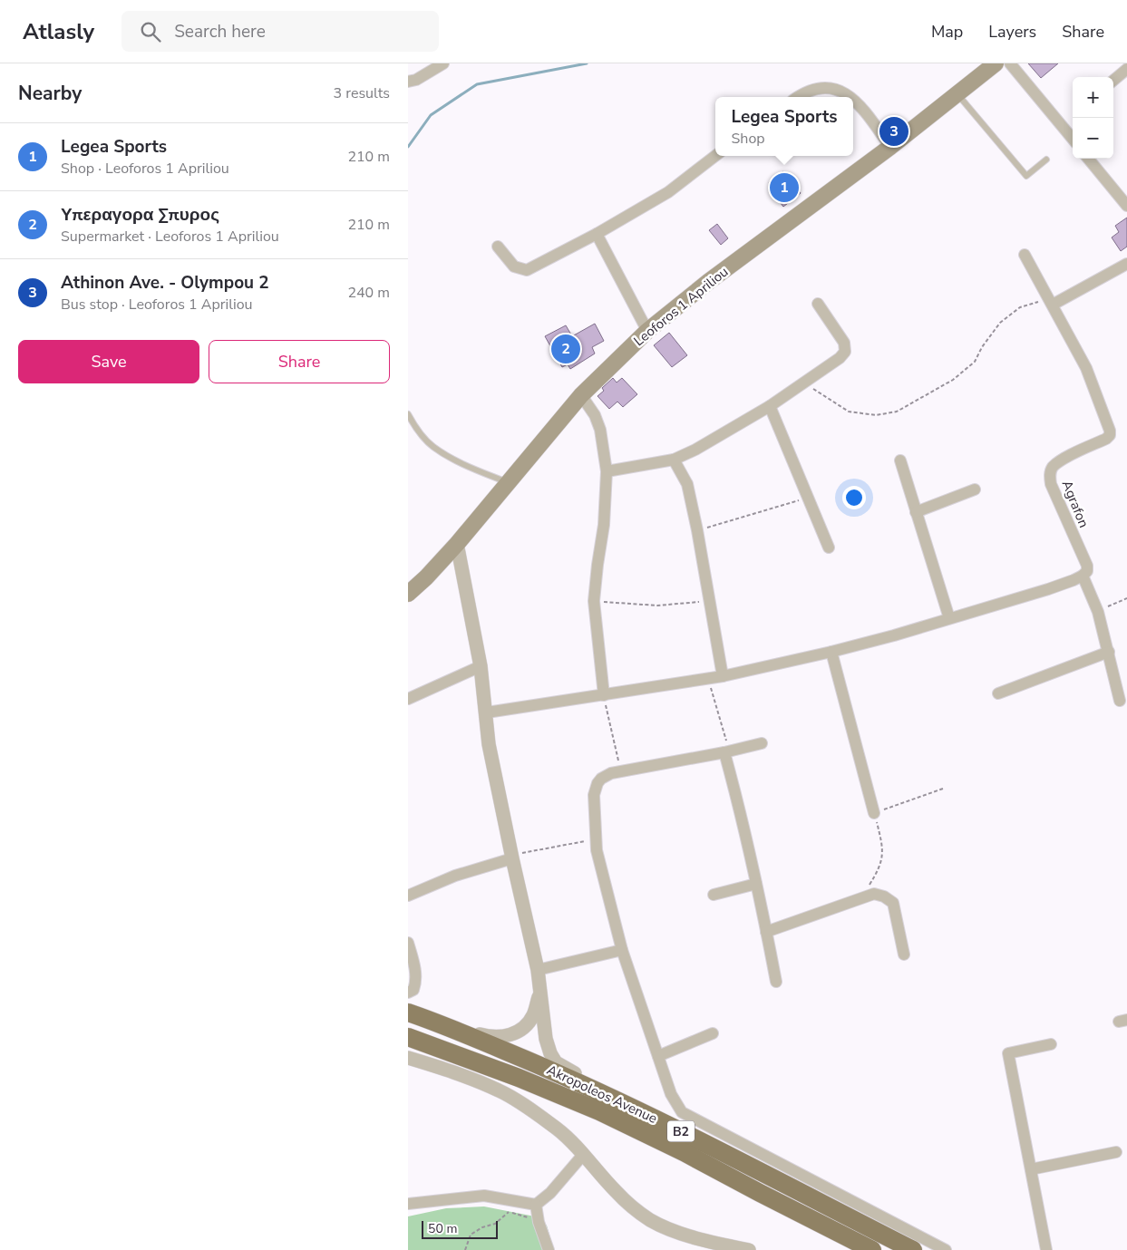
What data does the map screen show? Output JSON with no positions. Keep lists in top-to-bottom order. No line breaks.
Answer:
{"streets":{"highway":["Akropoleos Avenue","B2"],"main road":["Leoforos 1 Apriliou"],"street":["Agrafon"]},"scale_bar":"50 m","page":{"header":"Atlasly","search":"Search here","nav":["Map","Layers","Share"],"heading":["Nearby","3 results"],"map_buttons":["+","−"],"popup":["Legea Sports","Shop"],"pins":["3","1","2"],"list":[{"mark":"1","name":"Legea Sports","note":"Shop · Leoforos 1 Apriliou","value":"210 m"},{"mark":"2","name":"Υπεραγορα Σπυρος","note":"Supermarket · Leoforos 1 Apriliou","value":"210 m"},{"mark":"3","name":"Athinon Ave. - Olympou 2","note":"Bus stop · Leoforos 1 Apriliou","value":"240 m"}],"buttons":["Save","Share"],"scale":"50 m"}}
